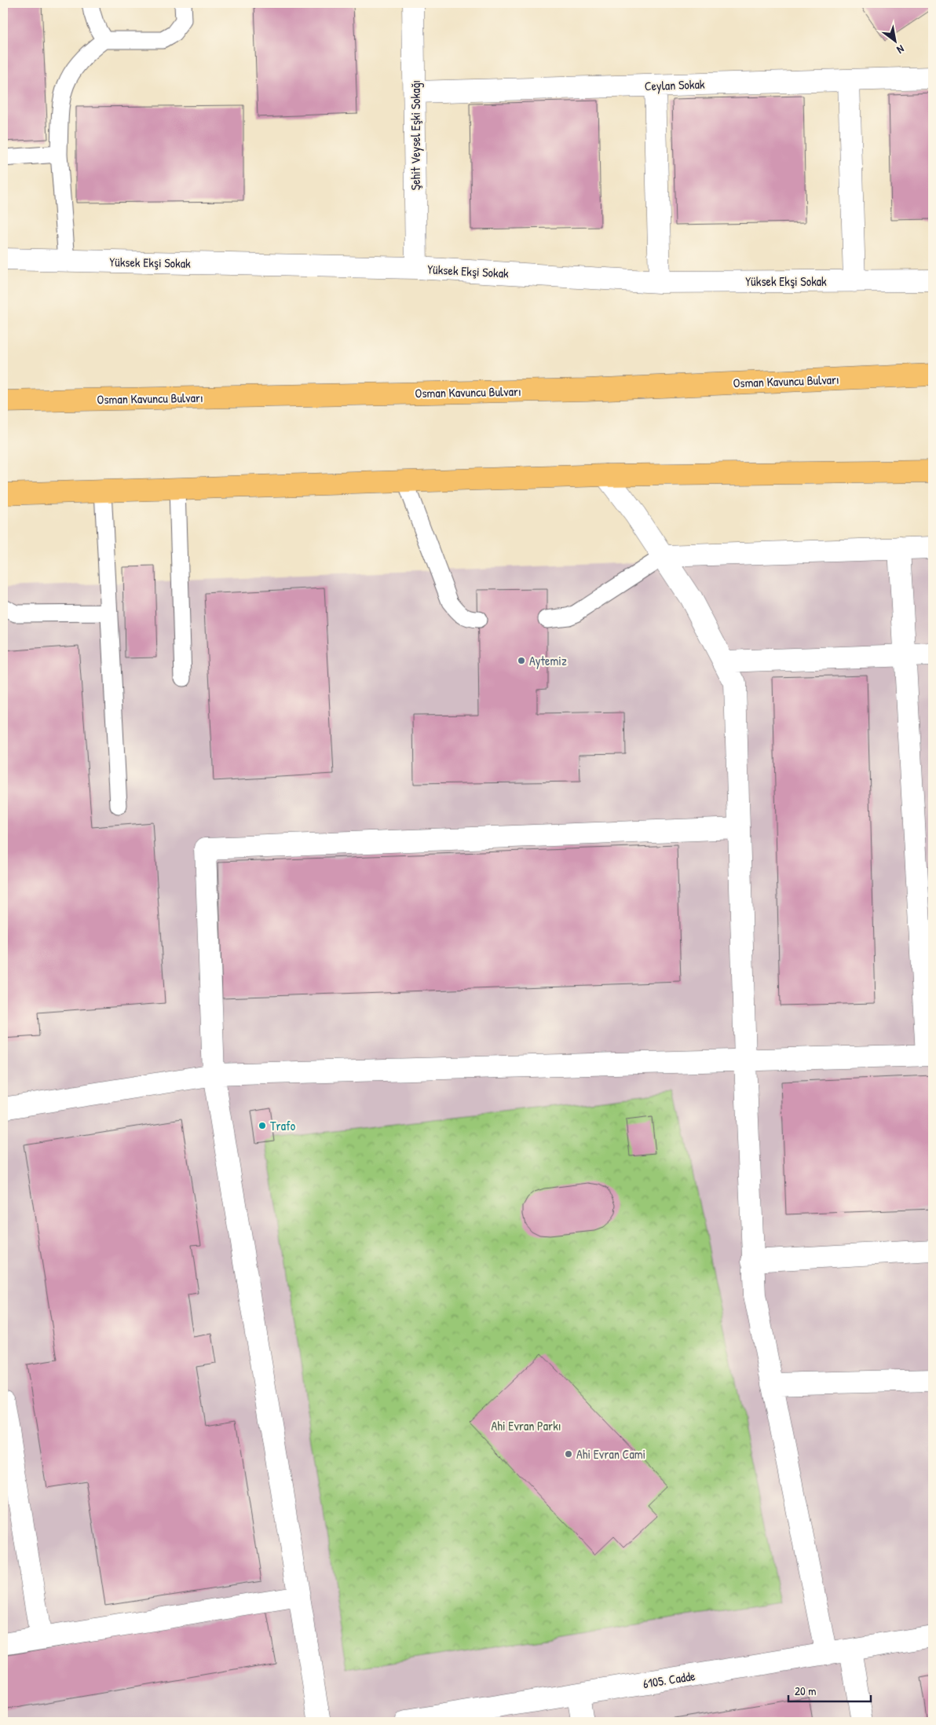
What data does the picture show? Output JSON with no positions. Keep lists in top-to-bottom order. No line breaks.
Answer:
{"streets":{"highway":["Osman Kavuncu Bulvarı"],"street":["Ceylan Sokak","Şehit Veysel Eşki Sokağı","Yüksek Ekşi Sokak","6105. Cadde"]},"crossings":[["Ceylan Sokak","Şehit Veysel Eşki Sokağı"],["Şehit Veysel Eşki Sokağı","Yüksek Ekşi Sokak"]],"parks":["Ahi Evran Parkı"],"places":["Aytemiz","Trafo","Ahi Evran Cami"],"scale_bar":"20 m","north":"bottom right"}
